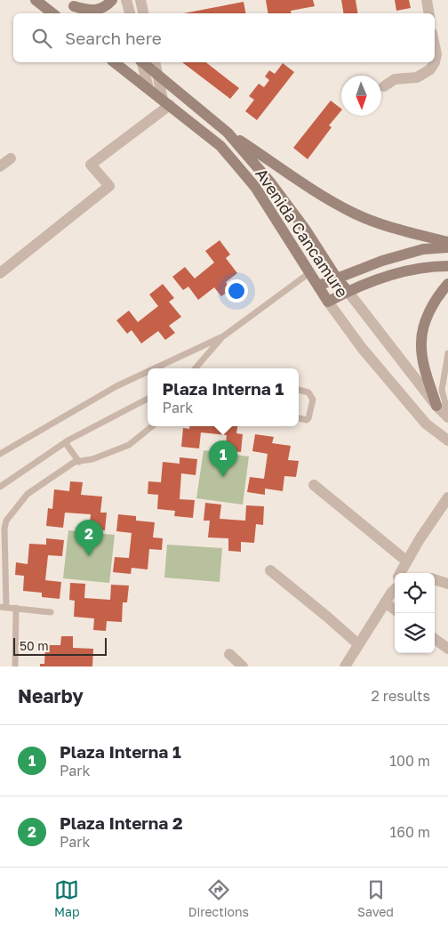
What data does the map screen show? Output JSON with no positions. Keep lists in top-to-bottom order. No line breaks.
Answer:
{"streets":{"main road":["Avenida Cancamure"]},"scale_bar":"50 m","north":"bottom","page":{"search":"Search here","popup":["Plaza Interna 1","Park"],"pins":["1","2"],"scale":"50 m","heading":["Nearby","2 results"],"list":[{"mark":"1","name":"Plaza Interna 1","note":"Park","value":"100 m"},{"mark":"2","name":"Plaza Interna 2","note":"Park","value":"160 m"}],"nav":["Map","Directions","Saved"]}}
